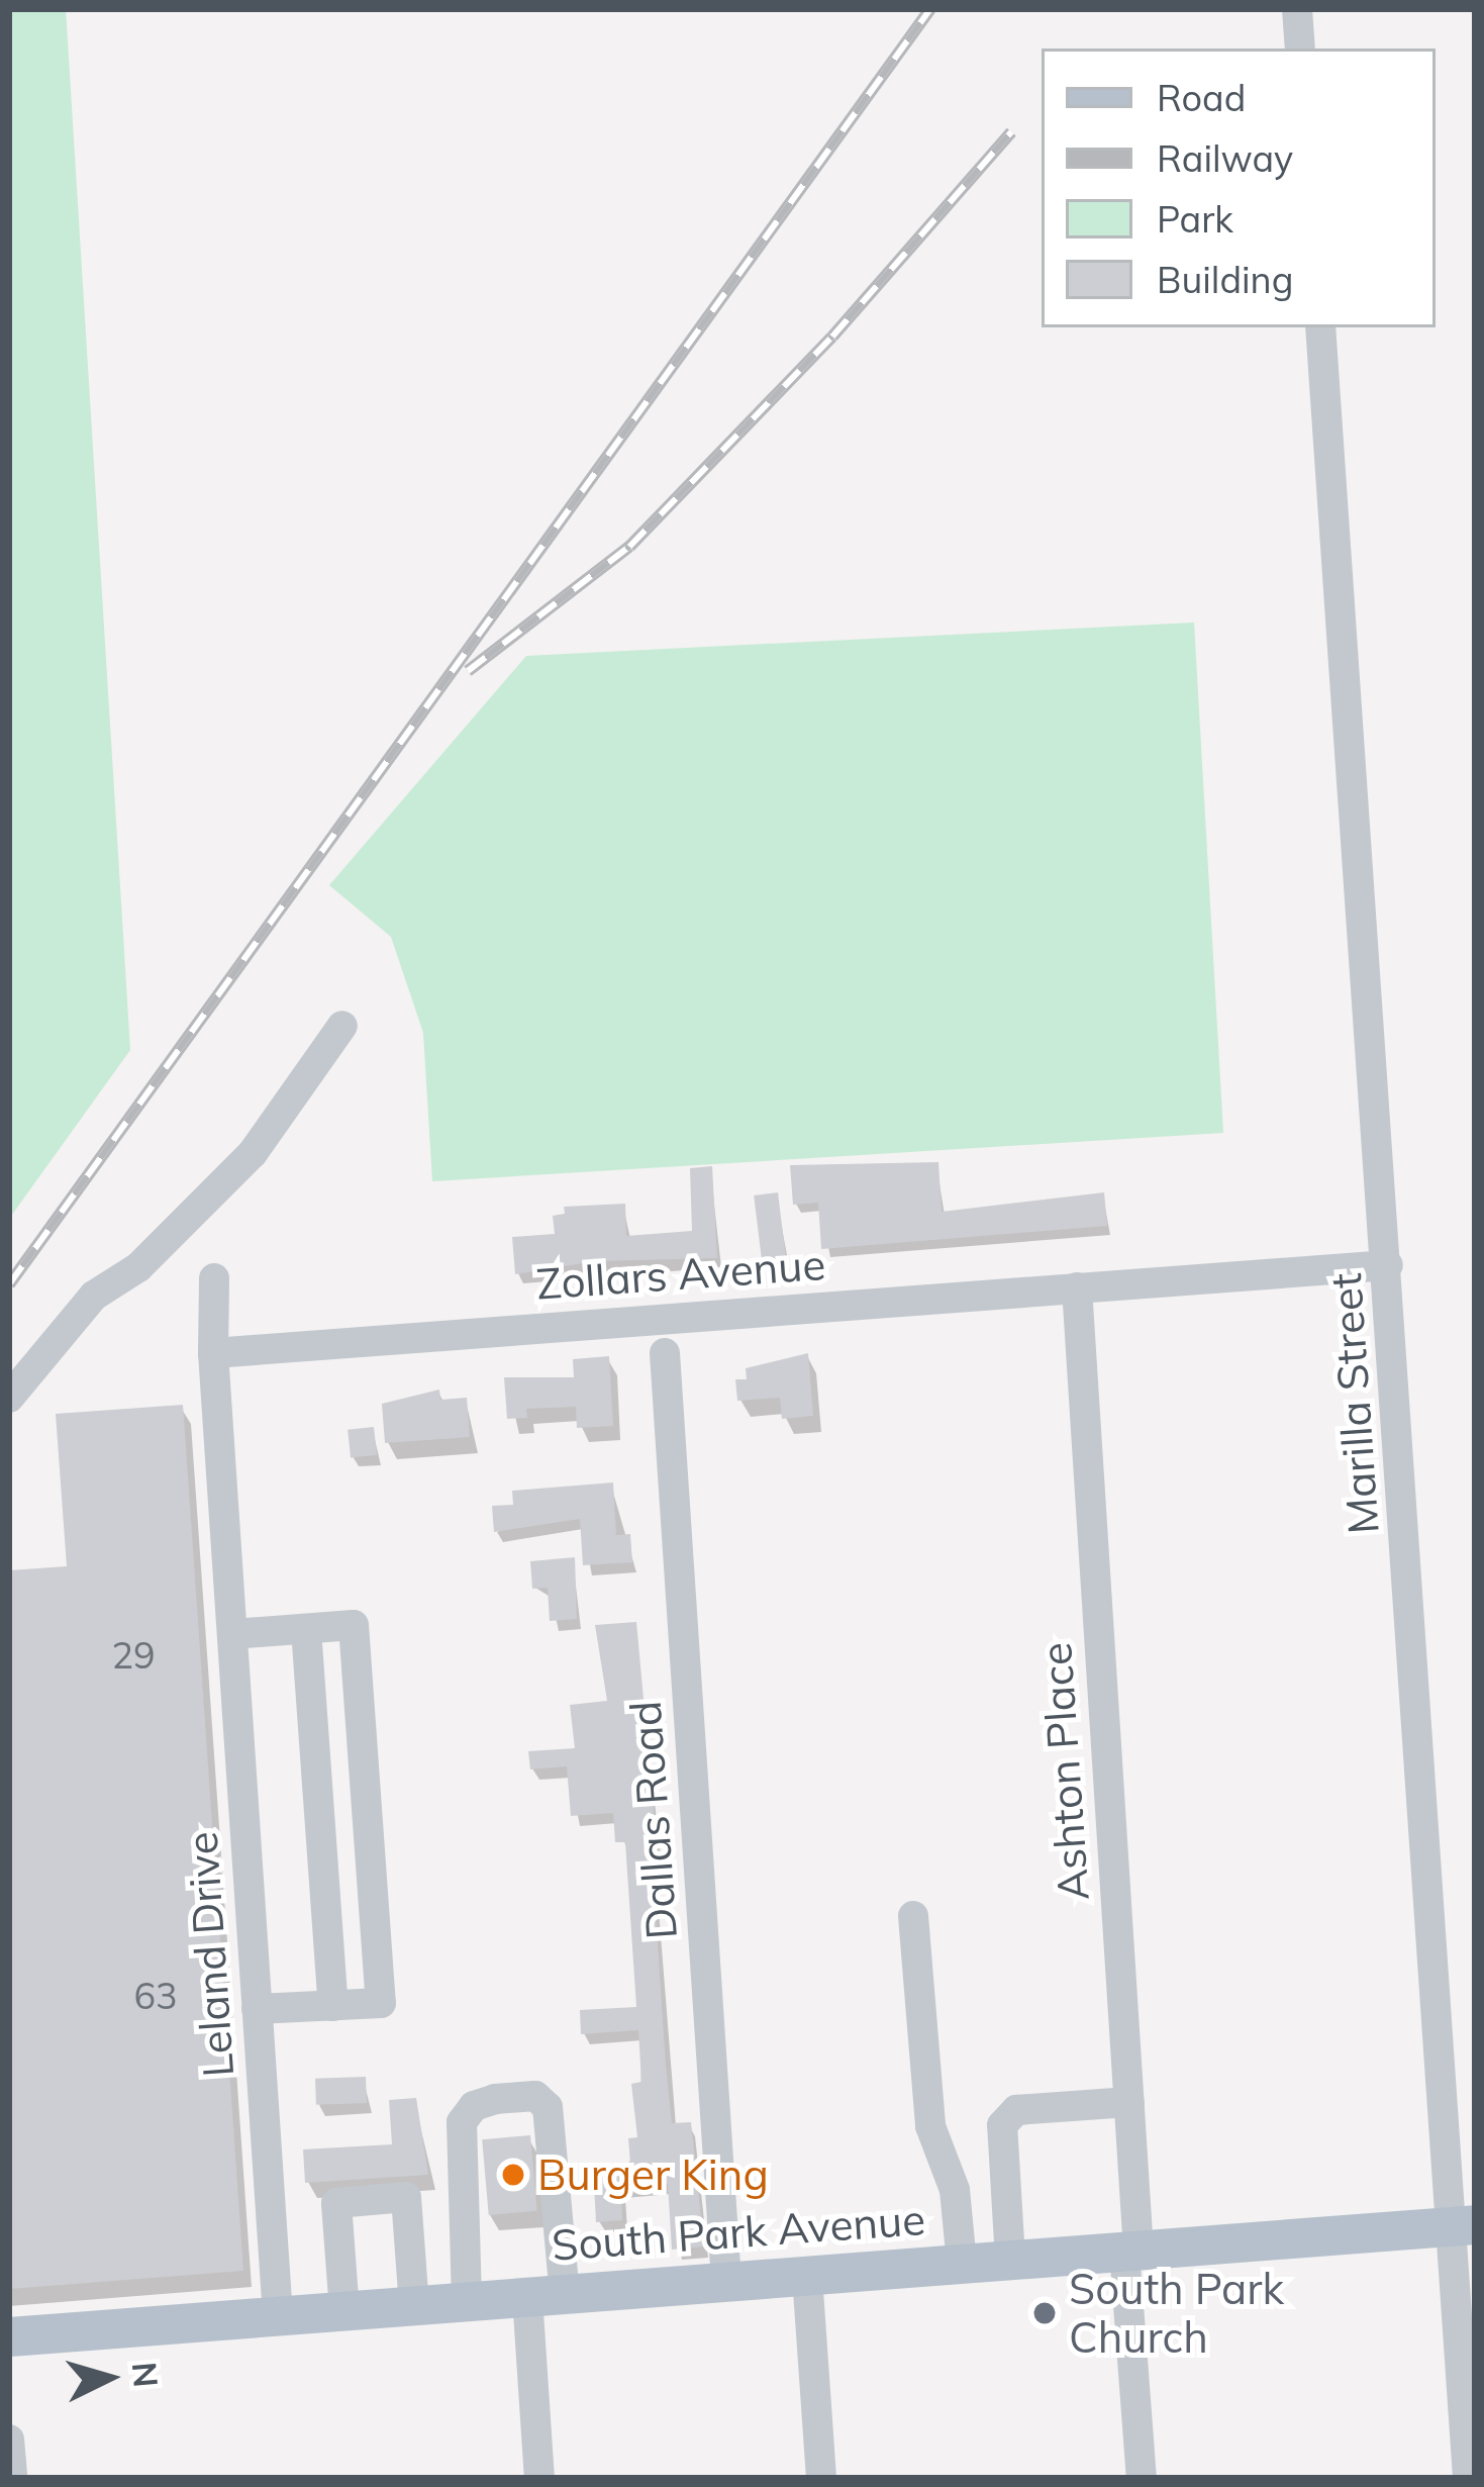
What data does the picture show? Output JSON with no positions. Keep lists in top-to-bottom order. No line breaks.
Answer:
{"streets":{"main road":["South Park Avenue"],"street":["Zollars Avenue","Marilla Street","Ashton Place","Dallas Road","Leland Drive"]},"crossings":[["Zollars Avenue","Marilla Street"],["Zollars Avenue","Ashton Place"],["Zollars Avenue","Leland Drive"],["Marilla Street","South Park Avenue"],["Ashton Place","South Park Avenue"],["Dallas Road","South Park Avenue"],["Leland Drive","South Park Avenue"]],"places":["Burger King","South Park Church"],"house_numbers":["29","63"],"legend":["Road","Railway","Park","Building"],"north":"right"}
